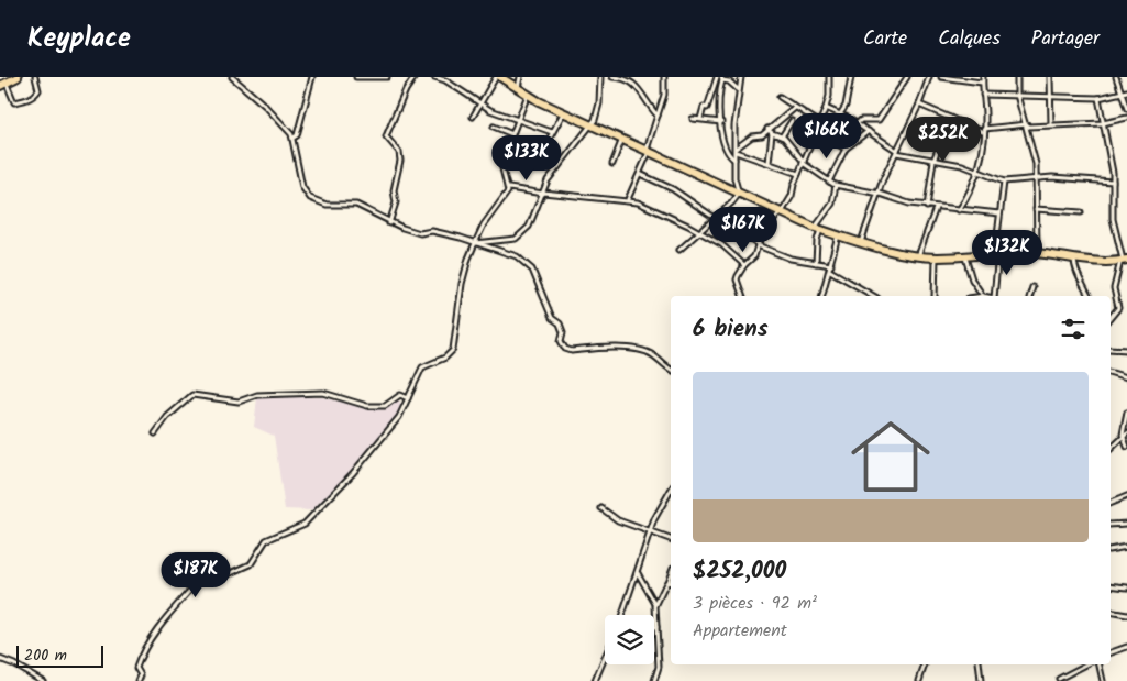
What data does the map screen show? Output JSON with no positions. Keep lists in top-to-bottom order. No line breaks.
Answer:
{"scale_bar":"200 m","page":{"header":"Keyplace","nav":["Carte","Calques","Partager"],"price":["$166K","$252K","$133K","$167K","$132K","$187K"],"heading":"6 biens","list":[{"name":"$252,000","note":"3 pièces · 92 m² · Appartement"}],"scale":"200 m"}}
